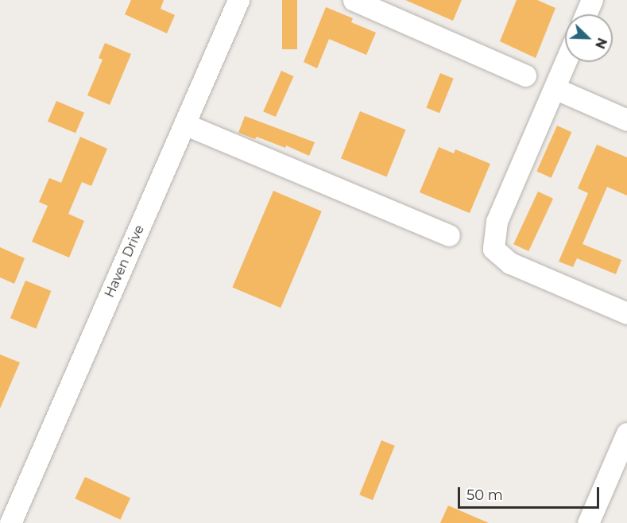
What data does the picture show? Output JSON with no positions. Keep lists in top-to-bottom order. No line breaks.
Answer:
{"streets":{"street":["Haven Drive"]},"scale_bar":"50 m","north":"bottom right"}
